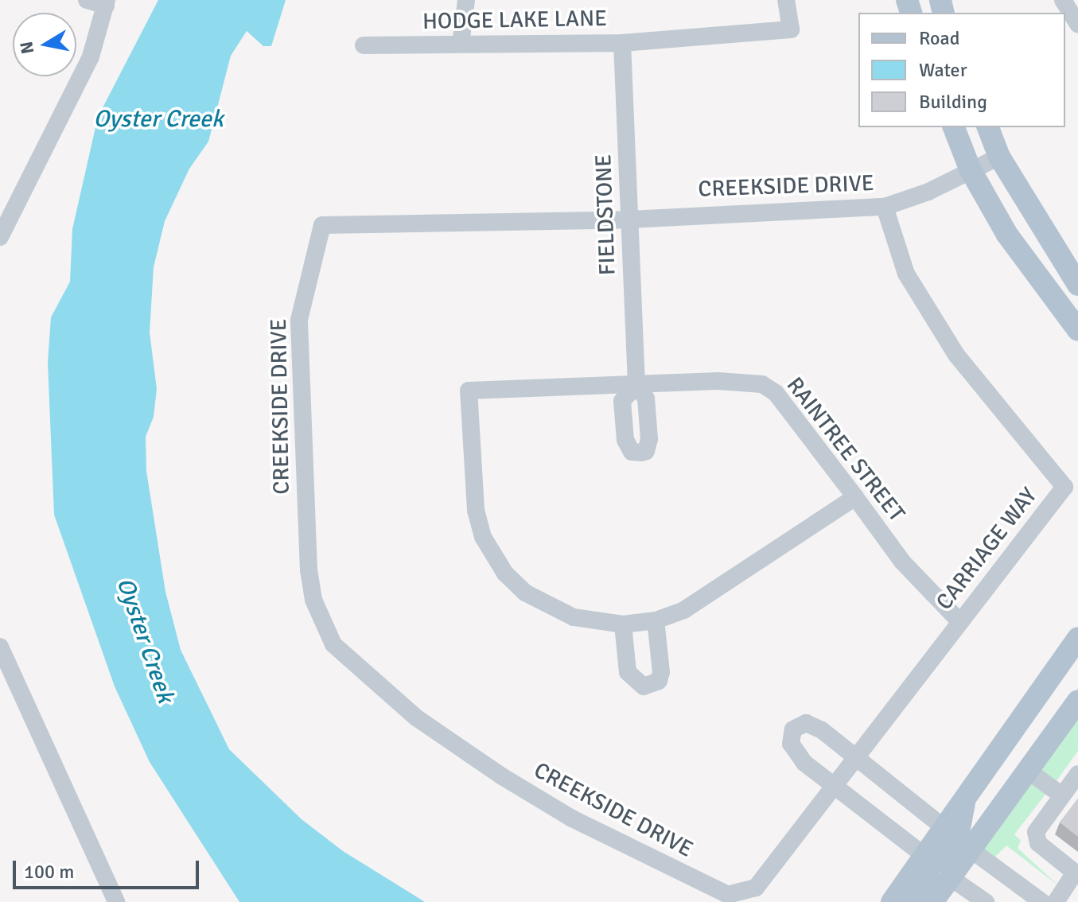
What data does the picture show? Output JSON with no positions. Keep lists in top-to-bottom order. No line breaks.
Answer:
{"streets":{"street":["HODGE LAKE LANE","CREEKSIDE DRIVE","FIELDSTONE","RAINTREE STREET","CARRIAGE WAY"]},"crossings":[["HODGE LAKE LANE","FIELDSTONE"],["CREEKSIDE DRIVE","FIELDSTONE"],["CREEKSIDE DRIVE","CARRIAGE WAY"],["FIELDSTONE","RAINTREE STREET"],["RAINTREE STREET","CARRIAGE WAY"]],"water":["Oyster Creek"],"legend":["Road","Water","Building"],"scale_bar":"100 m","north":"left"}
